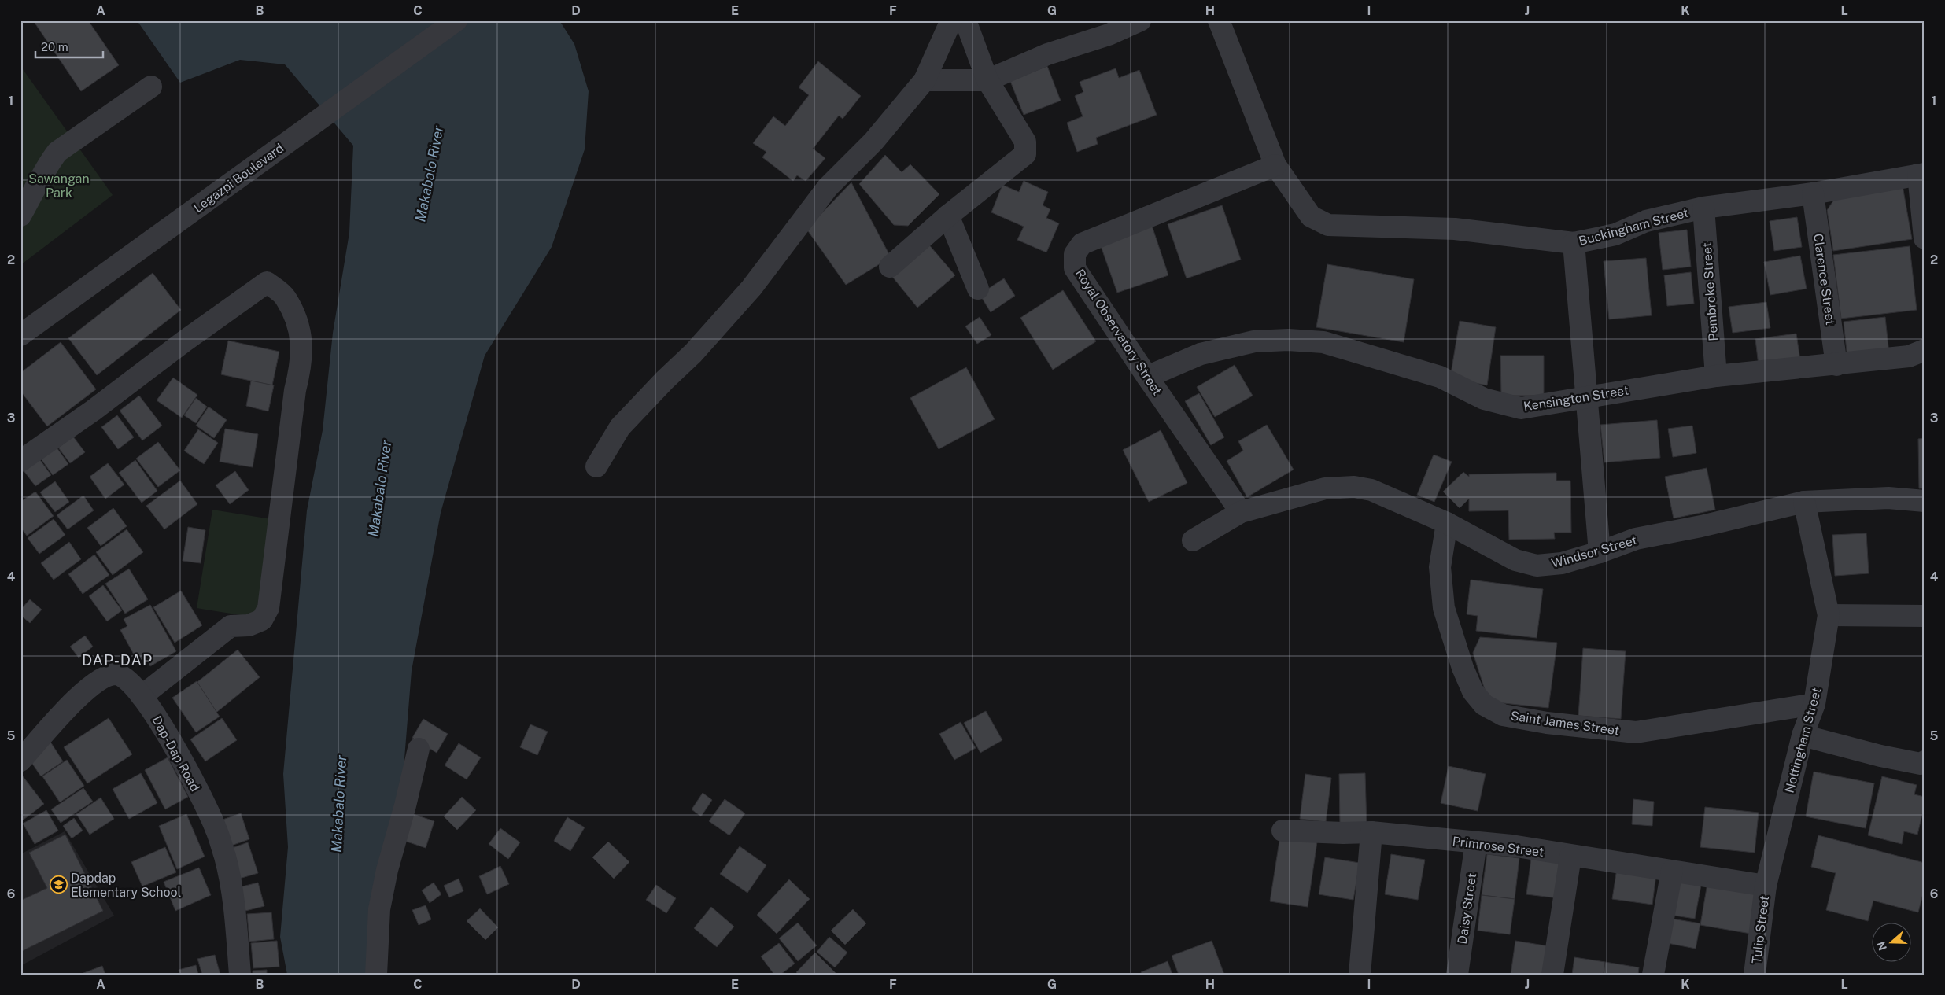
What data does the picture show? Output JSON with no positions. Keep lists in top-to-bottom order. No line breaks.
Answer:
{"streets":{"street":["Legazpi Boulevard","Buckingham Street","Clarence Street","Pembroke Street","Royal Observatory Street","Kensington Street","Windsor Street","Saint James Street","Nottingham Street","Dap-Dap Road","Primrose Street","Daisy Street","Tulip Street"]},"crossings":[["Buckingham Street","Clarence Street"],["Buckingham Street","Pembroke Street"],["Buckingham Street","Royal Observatory Street"],["Clarence Street","Kensington Street"],["Pembroke Street","Kensington Street"],["Royal Observatory Street","Kensington Street"],["Royal Observatory Street","Windsor Street"],["Windsor Street","Saint James Street"],["Windsor Street","Nottingham Street"],["Saint James Street","Nottingham Street"],["Nottingham Street","Primrose Street"],["Nottingham Street","Tulip Street"],["Primrose Street","Daisy Street"],["Primrose Street","Tulip Street"]],"districts":["DAP-DAP"],"water":["Makabalo River"],"parks":["Sawangan Park"],"places":{"school or university":["Dapdap Elementary School"]},"scale_bar":"20 m","north":"left","grid":{"columns":["A","B","C","D","E","F","G","H","I","J","K","L"],"rows":["1","2","3","4","5","6"]}}
